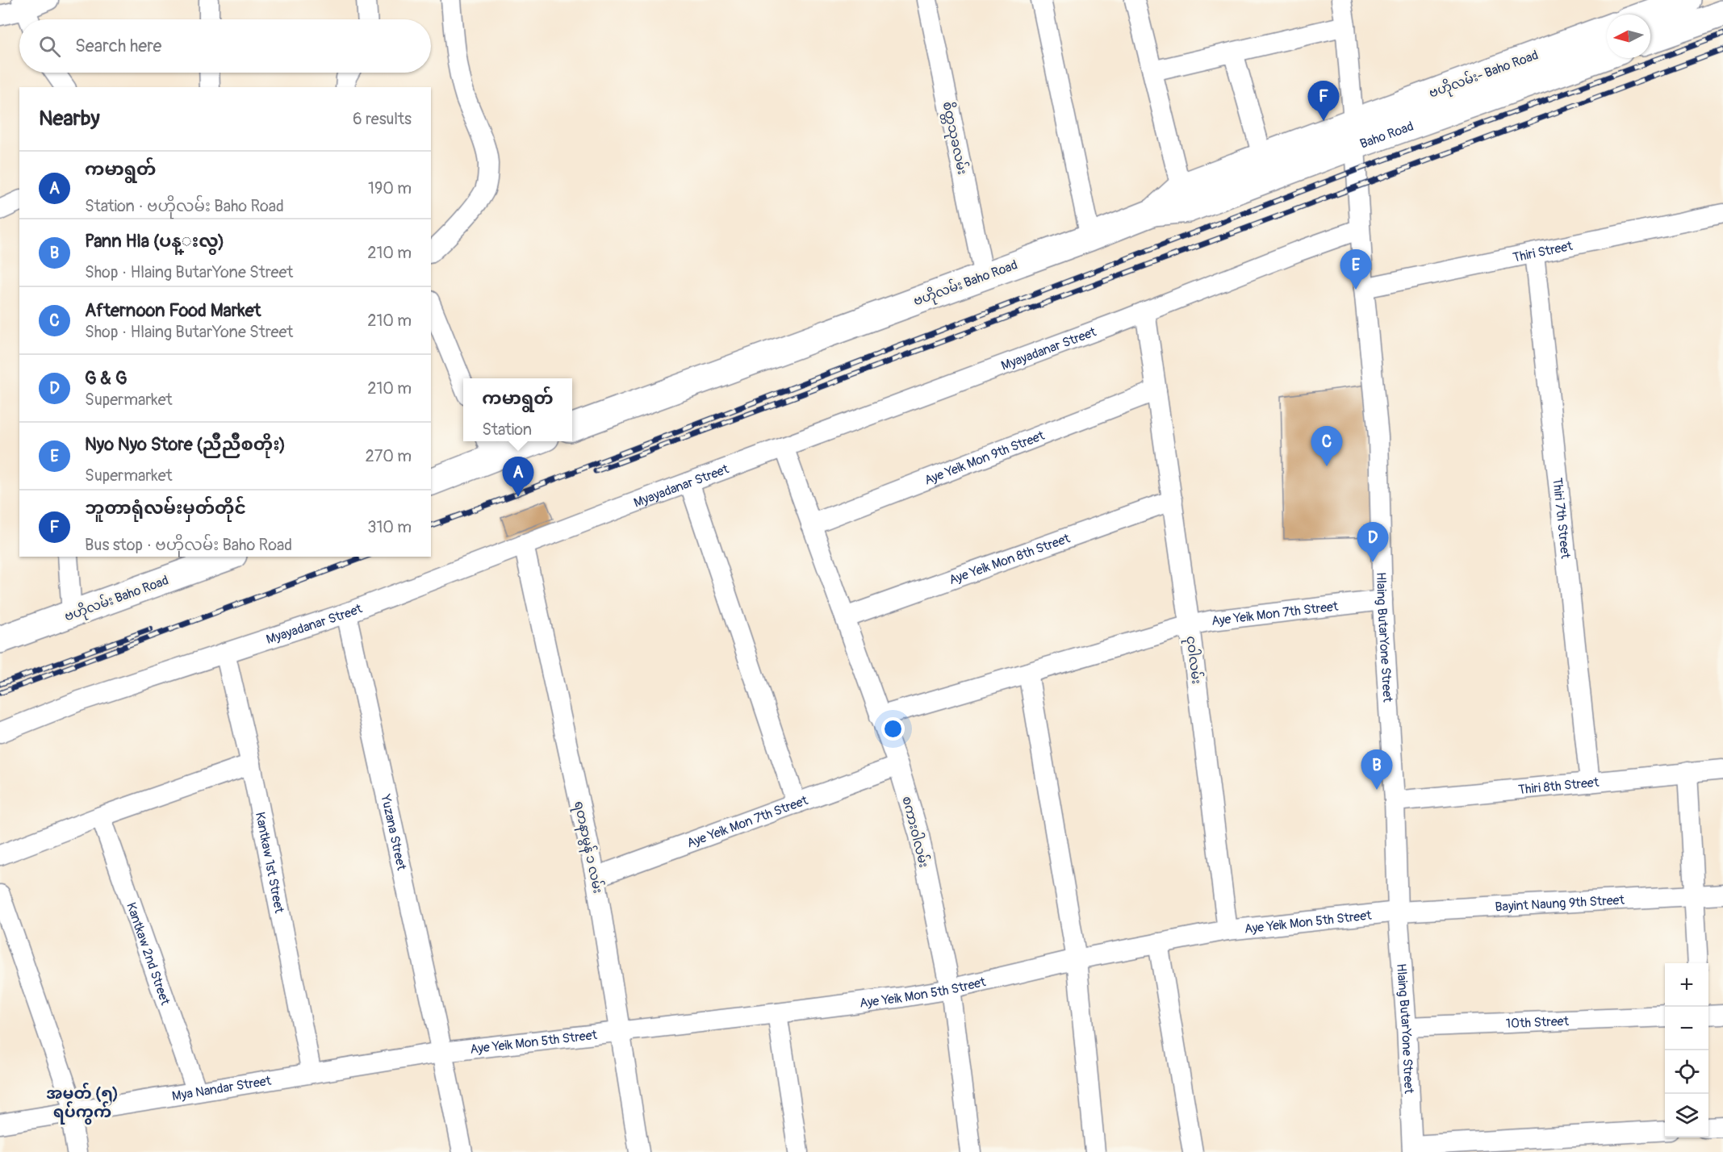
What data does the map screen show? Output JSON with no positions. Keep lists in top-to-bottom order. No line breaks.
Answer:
{"streets":{"main road":["ဗဟိုလမ်း- Baho Road","Baho Road","ဗဟိုလမ်း Baho Road"],"street":["စိတ္တသုခလမ်း","Thiri Street","Myayadanar Street","Aye Yeik Mon 9th Street","Thiri 7th Street","Aye Yeik Mon 8th Street","Aye Yeik Mon 7th Street","Hlaing ButarYone Street","ငုဝါလမ်း","Thiri 8th Street","စကား၀ါလမ်း","Yuzana Street","ရတနာမွန် ၁ လမ်း","Kantkaw 1st Street","Bayint Naung 9th Street","Aye Yeik Mon 5th Street","Kantkaw 2nd Street","10th Street","Mya Nandar Street"]},"crossings":[["ဗဟိုလမ်း- Baho Road","Baho Road"],["ဗဟိုလမ်း- Baho Road","ဗဟိုလမ်း Baho Road"],["ဗဟိုလမ်း- Baho Road","Hlaing ButarYone Street"],["Baho Road","ဗဟိုလမ်း Baho Road"],["Baho Road","Hlaing ButarYone Street"],["စိတ္တသုခလမ်း","ဗဟိုလမ်း Baho Road"],["Thiri Street","Thiri 7th Street"],["Thiri Street","Hlaing ButarYone Street"],["ဗဟိုလမ်း Baho Road","Hlaing ButarYone Street"],["Myayadanar Street","Hlaing ButarYone Street"],["Myayadanar Street","ငုဝါလမ်း"],["Myayadanar Street","စကား၀ါလမ်း"],["Myayadanar Street","Yuzana Street"],["Myayadanar Street","ရတနာမွန် ၁ လမ်း"],["Myayadanar Street","Kantkaw 1st Street"],["Aye Yeik Mon 9th Street","ငုဝါလမ်း"],["Aye Yeik Mon 9th Street","စကား၀ါလမ်း"],["Thiri 7th Street","Thiri 8th Street"],["Aye Yeik Mon 8th Street","ငုဝါလမ်း"],["Aye Yeik Mon 8th Street","စကား၀ါလမ်း"],["Aye Yeik Mon 7th Street","Hlaing ButarYone Street"],["Aye Yeik Mon 7th Street","ငုဝါလမ်း"],["Aye Yeik Mon 7th Street","စကား၀ါလမ်း"],["Aye Yeik Mon 7th Street","ရတနာမွန် ၁ လမ်း"],["Hlaing ButarYone Street","Thiri 8th Street"],["Hlaing ButarYone Street","Bayint Naung 9th Street"],["Hlaing ButarYone Street","Aye Yeik Mon 5th Street"],["Hlaing ButarYone Street","10th Street"],["ငုဝါလမ်း","Aye Yeik Mon 5th Street"],["စကား၀ါလမ်း","Aye Yeik Mon 5th Street"],["Yuzana Street","Aye Yeik Mon 5th Street"],["Yuzana Street","Mya Nandar Street"],["ရတနာမွန် ၁ လမ်း","Aye Yeik Mon 5th Street"],["Kantkaw 1st Street","Mya Nandar Street"],["Bayint Naung 9th Street","Aye Yeik Mon 5th Street"],["Aye Yeik Mon 5th Street","Mya Nandar Street"],["Kantkaw 2nd Street","Mya Nandar Street"]],"districts":["အမှတ် (၅) ရပ်ကွက်"],"north":"left","page":{"search":"Search here","pins":["F","E","C","A","D","B"],"heading":["Nearby","6 results"],"list":[{"mark":"A","name":"ကမာရွတ်","note":"Station · ဗဟိုလမ်း Baho Road","value":"190 m"},{"mark":"B","name":"Pann Hla (ပန္းလွ)","note":"Shop · Hlaing ButarYone Street","value":"210 m"},{"mark":"C","name":"Afternoon Food Market","note":"Shop · Hlaing ButarYone Street","value":"210 m"},{"mark":"D","name":"G & G","note":"Supermarket","value":"210 m"},{"mark":"E","name":"Nyo Nyo Store (ညိဳညိဳစတိုး)","note":"Supermarket","value":"270 m"},{"mark":"F","name":"ဘူတာရုံလမ်းမှတ်တိုင်","note":"Bus stop · ဗဟိုလမ်း Baho Road","value":"310 m"}],"popup":["ကမာရွတ်","Station"],"map_buttons":["+","−"]}}
